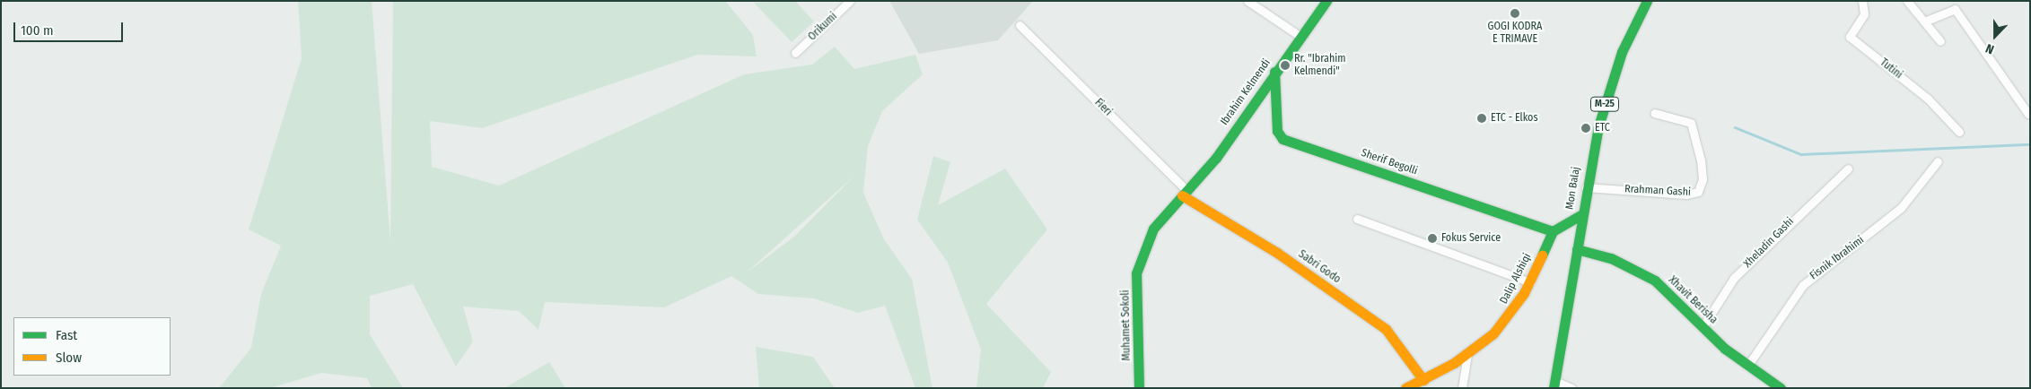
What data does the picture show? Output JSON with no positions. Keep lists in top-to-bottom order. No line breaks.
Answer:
{"streets":{"street":["Orikumi","Tutini","Ibrahim Kelmendi","M-25","Fieri","Sherif Begolli","Mon Balaj","Rrahman Gashi","Xheladin Gashi","Fisnik Ibrahimi","Sabri Godo","Dalip Alshiqi","Xhavit Berisha","Muhamet Sokoli"]},"crossings":[["Ibrahim Kelmendi","Fieri"],["Ibrahim Kelmendi","Sherif Begolli"],["Ibrahim Kelmendi","Sabri Godo"],["Ibrahim Kelmendi","Muhamet Sokoli"],["Fieri","Sabri Godo"],["Fieri","Muhamet Sokoli"],["Sherif Begolli","Dalip Alshiqi"],["Mon Balaj","Rrahman Gashi"],["Mon Balaj","Xhavit Berisha"],["Xheladin Gashi","Xhavit Berisha"],["Fisnik Ibrahimi","Xhavit Berisha"],["Sabri Godo","Dalip Alshiqi"],["Sabri Godo","Muhamet Sokoli"]],"places":["GOGI KODRA E TRIMAVE","Rr. \"Ibrahim Kelmendi\"","ETC - Elkos","ETC","Fokus Service"],"legend":["Fast","Slow"],"scale_bar":"100 m","north":"bottom"}
